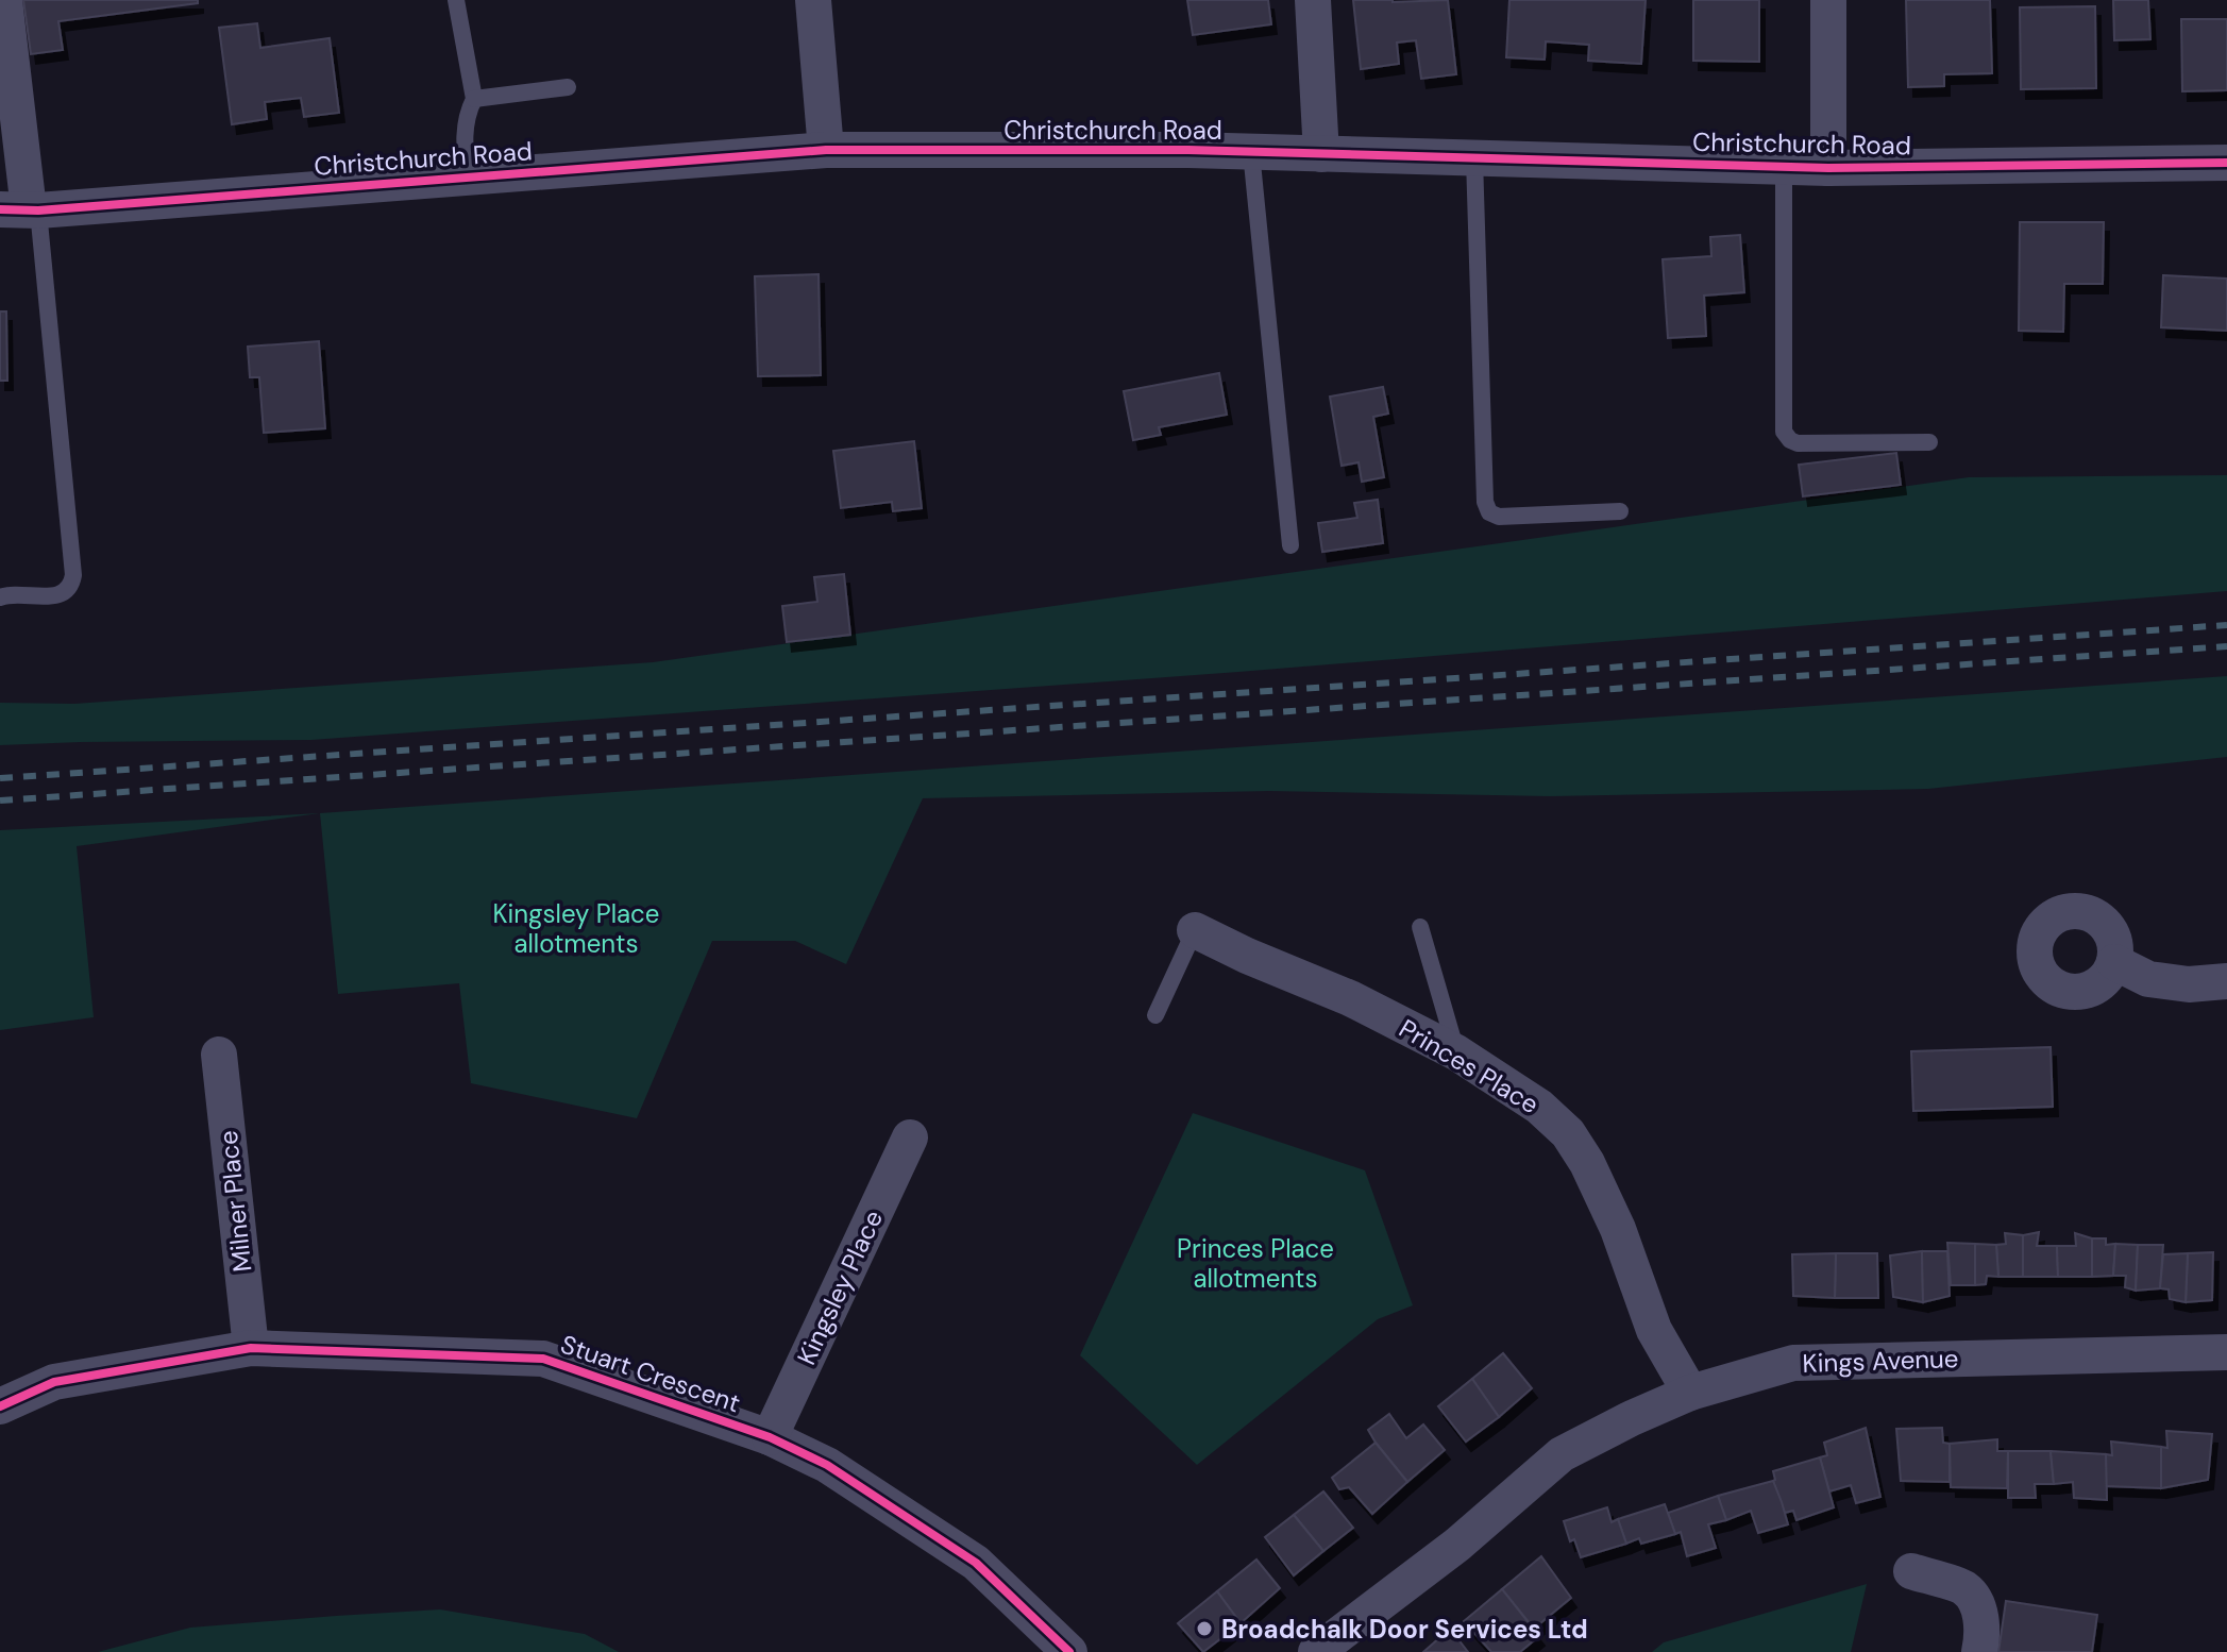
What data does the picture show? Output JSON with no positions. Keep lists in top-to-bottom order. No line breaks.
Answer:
{"streets":{"street":["Christchurch Road","Princes Place","Milner Place","Kingsley Place","Kings Avenue","Stuart Crescent"]},"crossings":[["Princes Place","Kings Avenue"],["Milner Place","Stuart Crescent"],["Kingsley Place","Stuart Crescent"]],"parks":["Kingsley Place allotments","Princes Place allotments"],"places":["Broadchalk Door Services Ltd"]}
